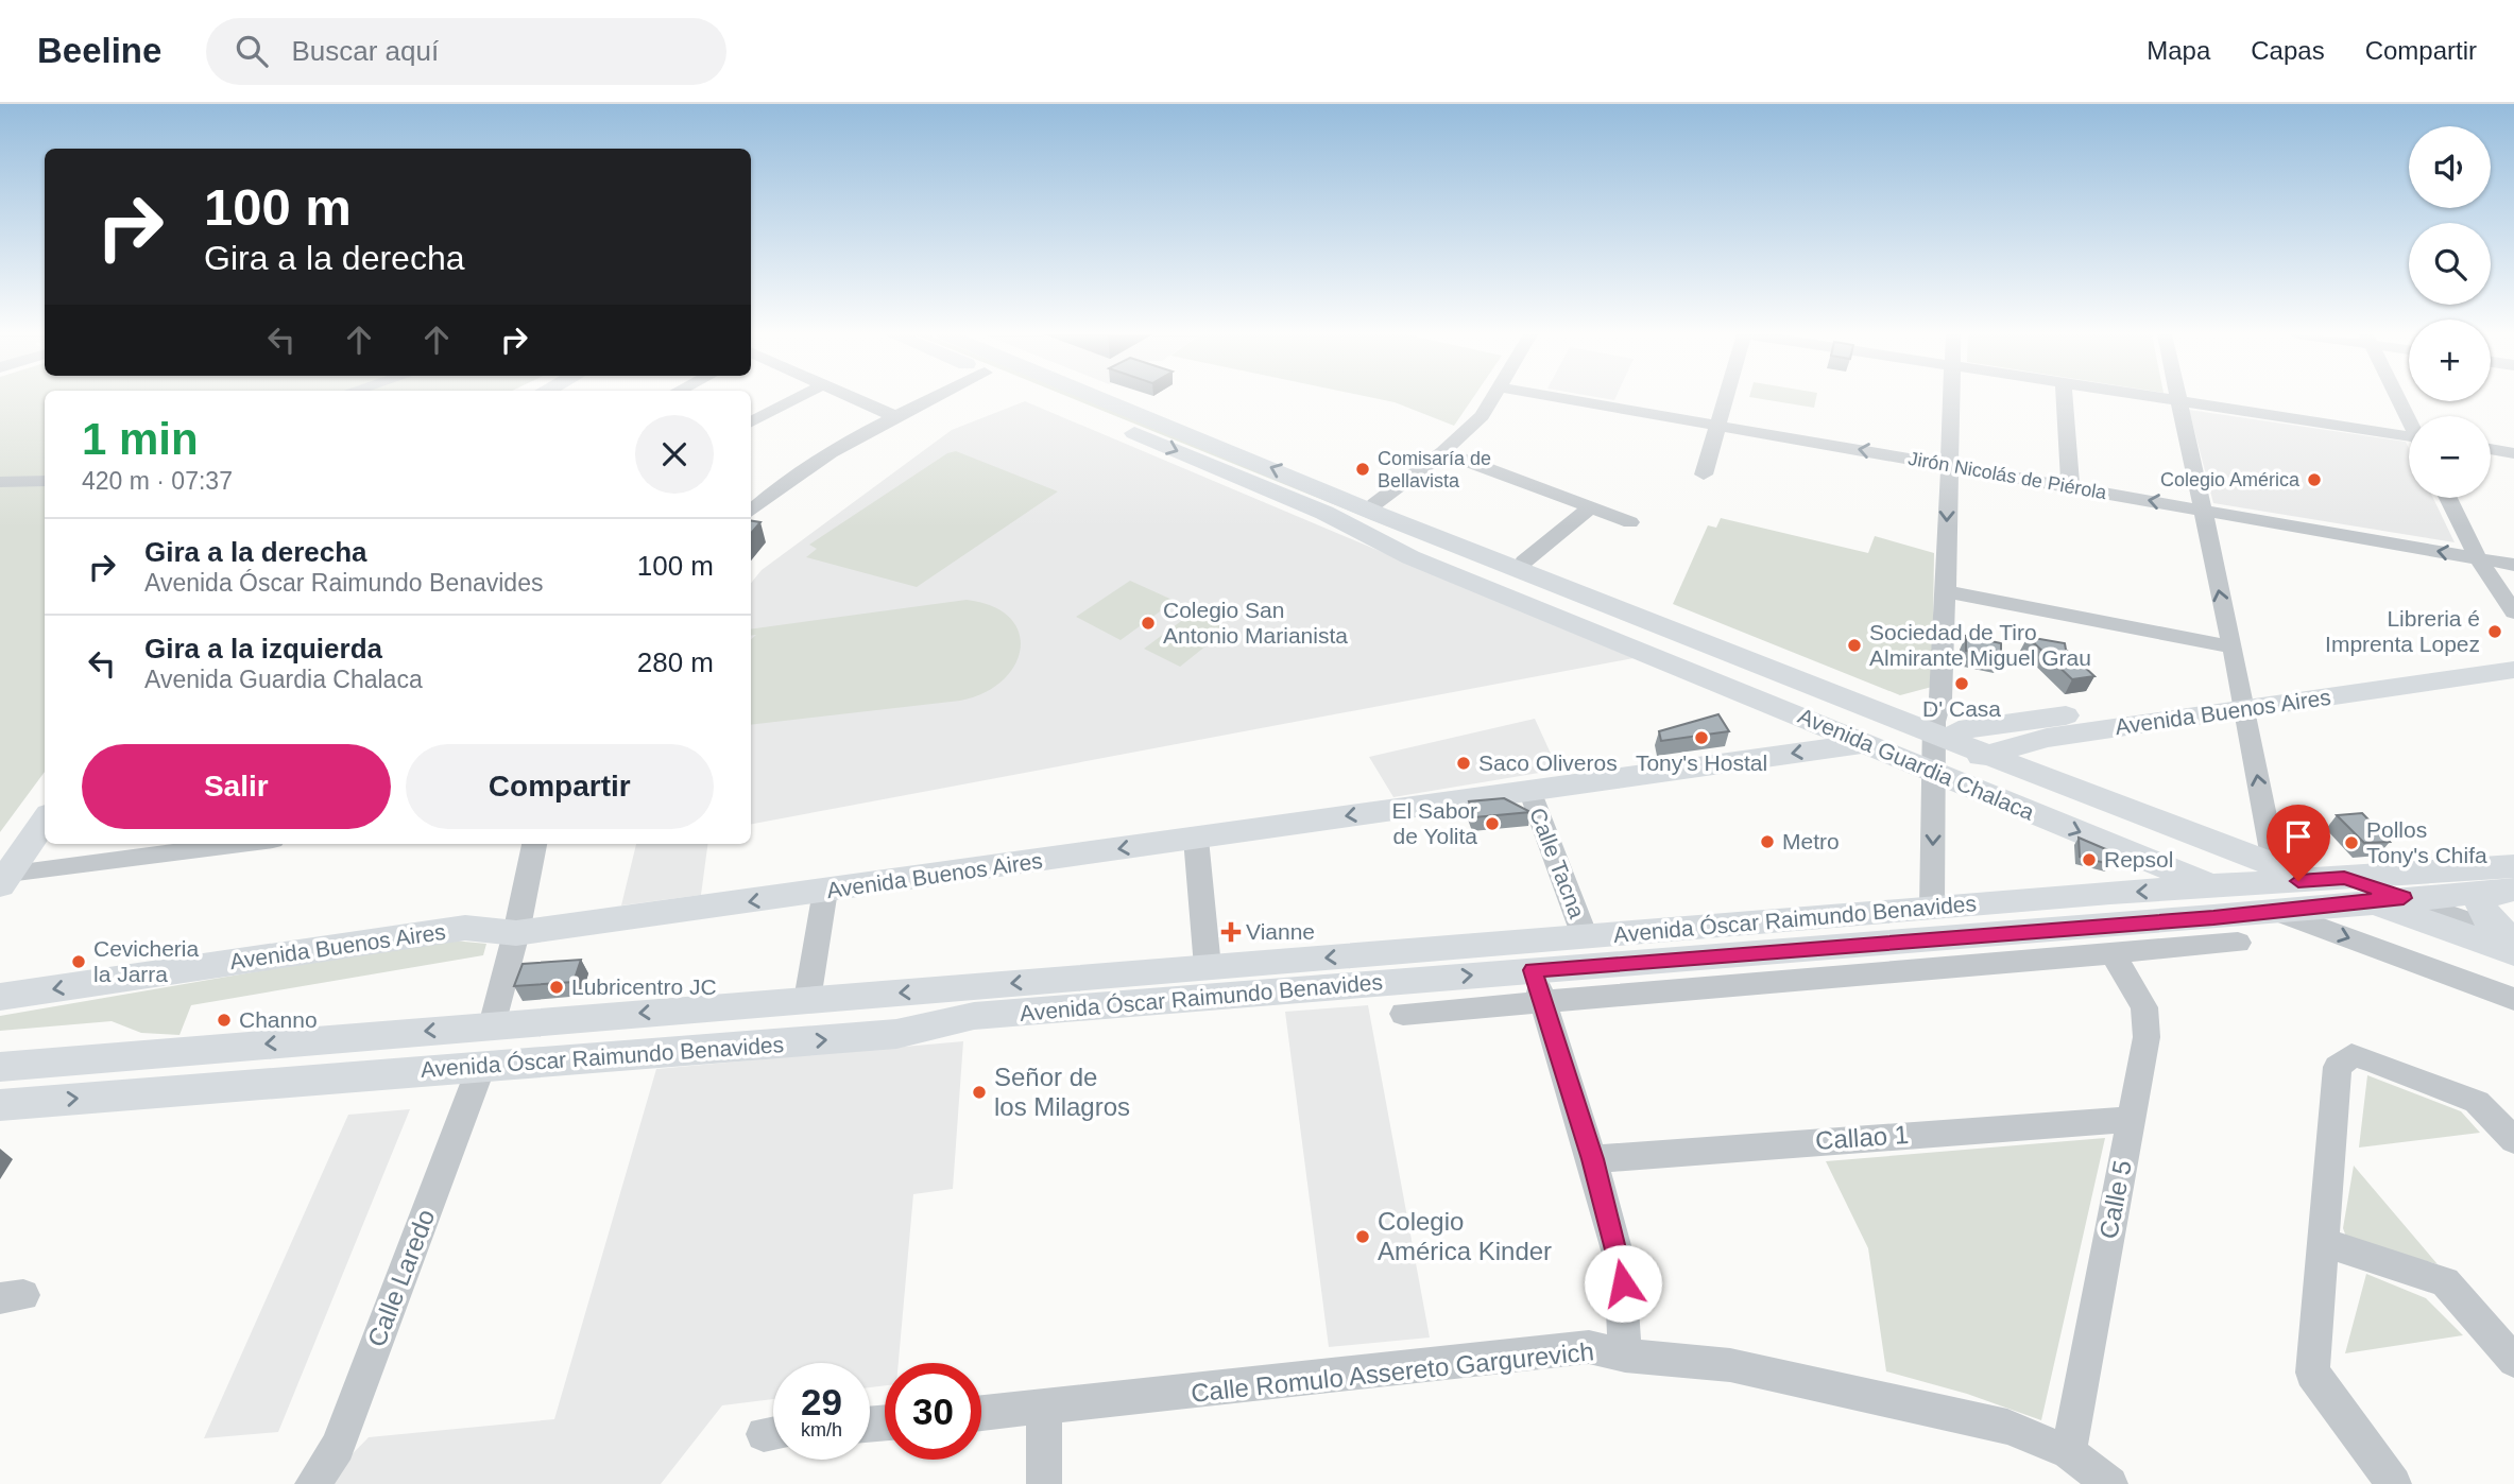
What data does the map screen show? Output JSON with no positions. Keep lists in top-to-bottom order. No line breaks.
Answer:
{"streets":{"main road":["Avenida Buenos Aires","Avenida Guardia Chalaca","Avenida Óscar Raimundo Benavides"],"street":["Jirón Nicolás de Piérola","Calle Tacna","Callao 1","Calle 5","Calle Laredo","Calle Romulo Assereto Gargurevich"]},"crossings":[["Avenida Buenos Aires","Avenida Guardia Chalaca"],["Avenida Buenos Aires","Calle Tacna"],["Avenida Guardia Chalaca","Avenida Óscar Raimundo Benavides"],["Calle Tacna","Avenida Óscar Raimundo Benavides"],["Avenida Óscar Raimundo Benavides","Calle 5"],["Avenida Óscar Raimundo Benavides","Calle Laredo"],["Callao 1","Calle 5"],["Calle 5","Calle Romulo Assereto Gargurevich"]],"one_way":["Avenida Buenos Aires"],"places":{"other":["Comisaría de Bellavista","Colegio América","Colegio San Antonio Marianista","Libreria é Imprenta Lopez","Sociedad de Tiro Almirante Miguel Grau","D' Casa","Tony's Hostal","Saco Oliveros","El Sabor de Yolita","Metro","Pollos Tony's Chifa","Repsol","Cevicheria la Jarra","Lubricentro JC","Channo","Señor de los Milagros","Colegio América Kinder"],"health":["Vianne"]},"page":{"header":"Beeline","search":"Buscar aquí","nav":["Mapa","Capas","Compartir"],"map_buttons":["+","−"],"turn":["100 m","Gira a la derecha"],"heading":["1 min","420 m · 07:37"],"list":[{"name":"Gira a la derecha","note":"Avenida Óscar Raimundo Benavides","value":"100 m"},{"name":"Gira a la izquierda","note":"Avenida Guardia Chalaca","value":"280 m"}],"buttons":["Salir","Compartir"],"speed":"29 km/h","limit":"30"}}
